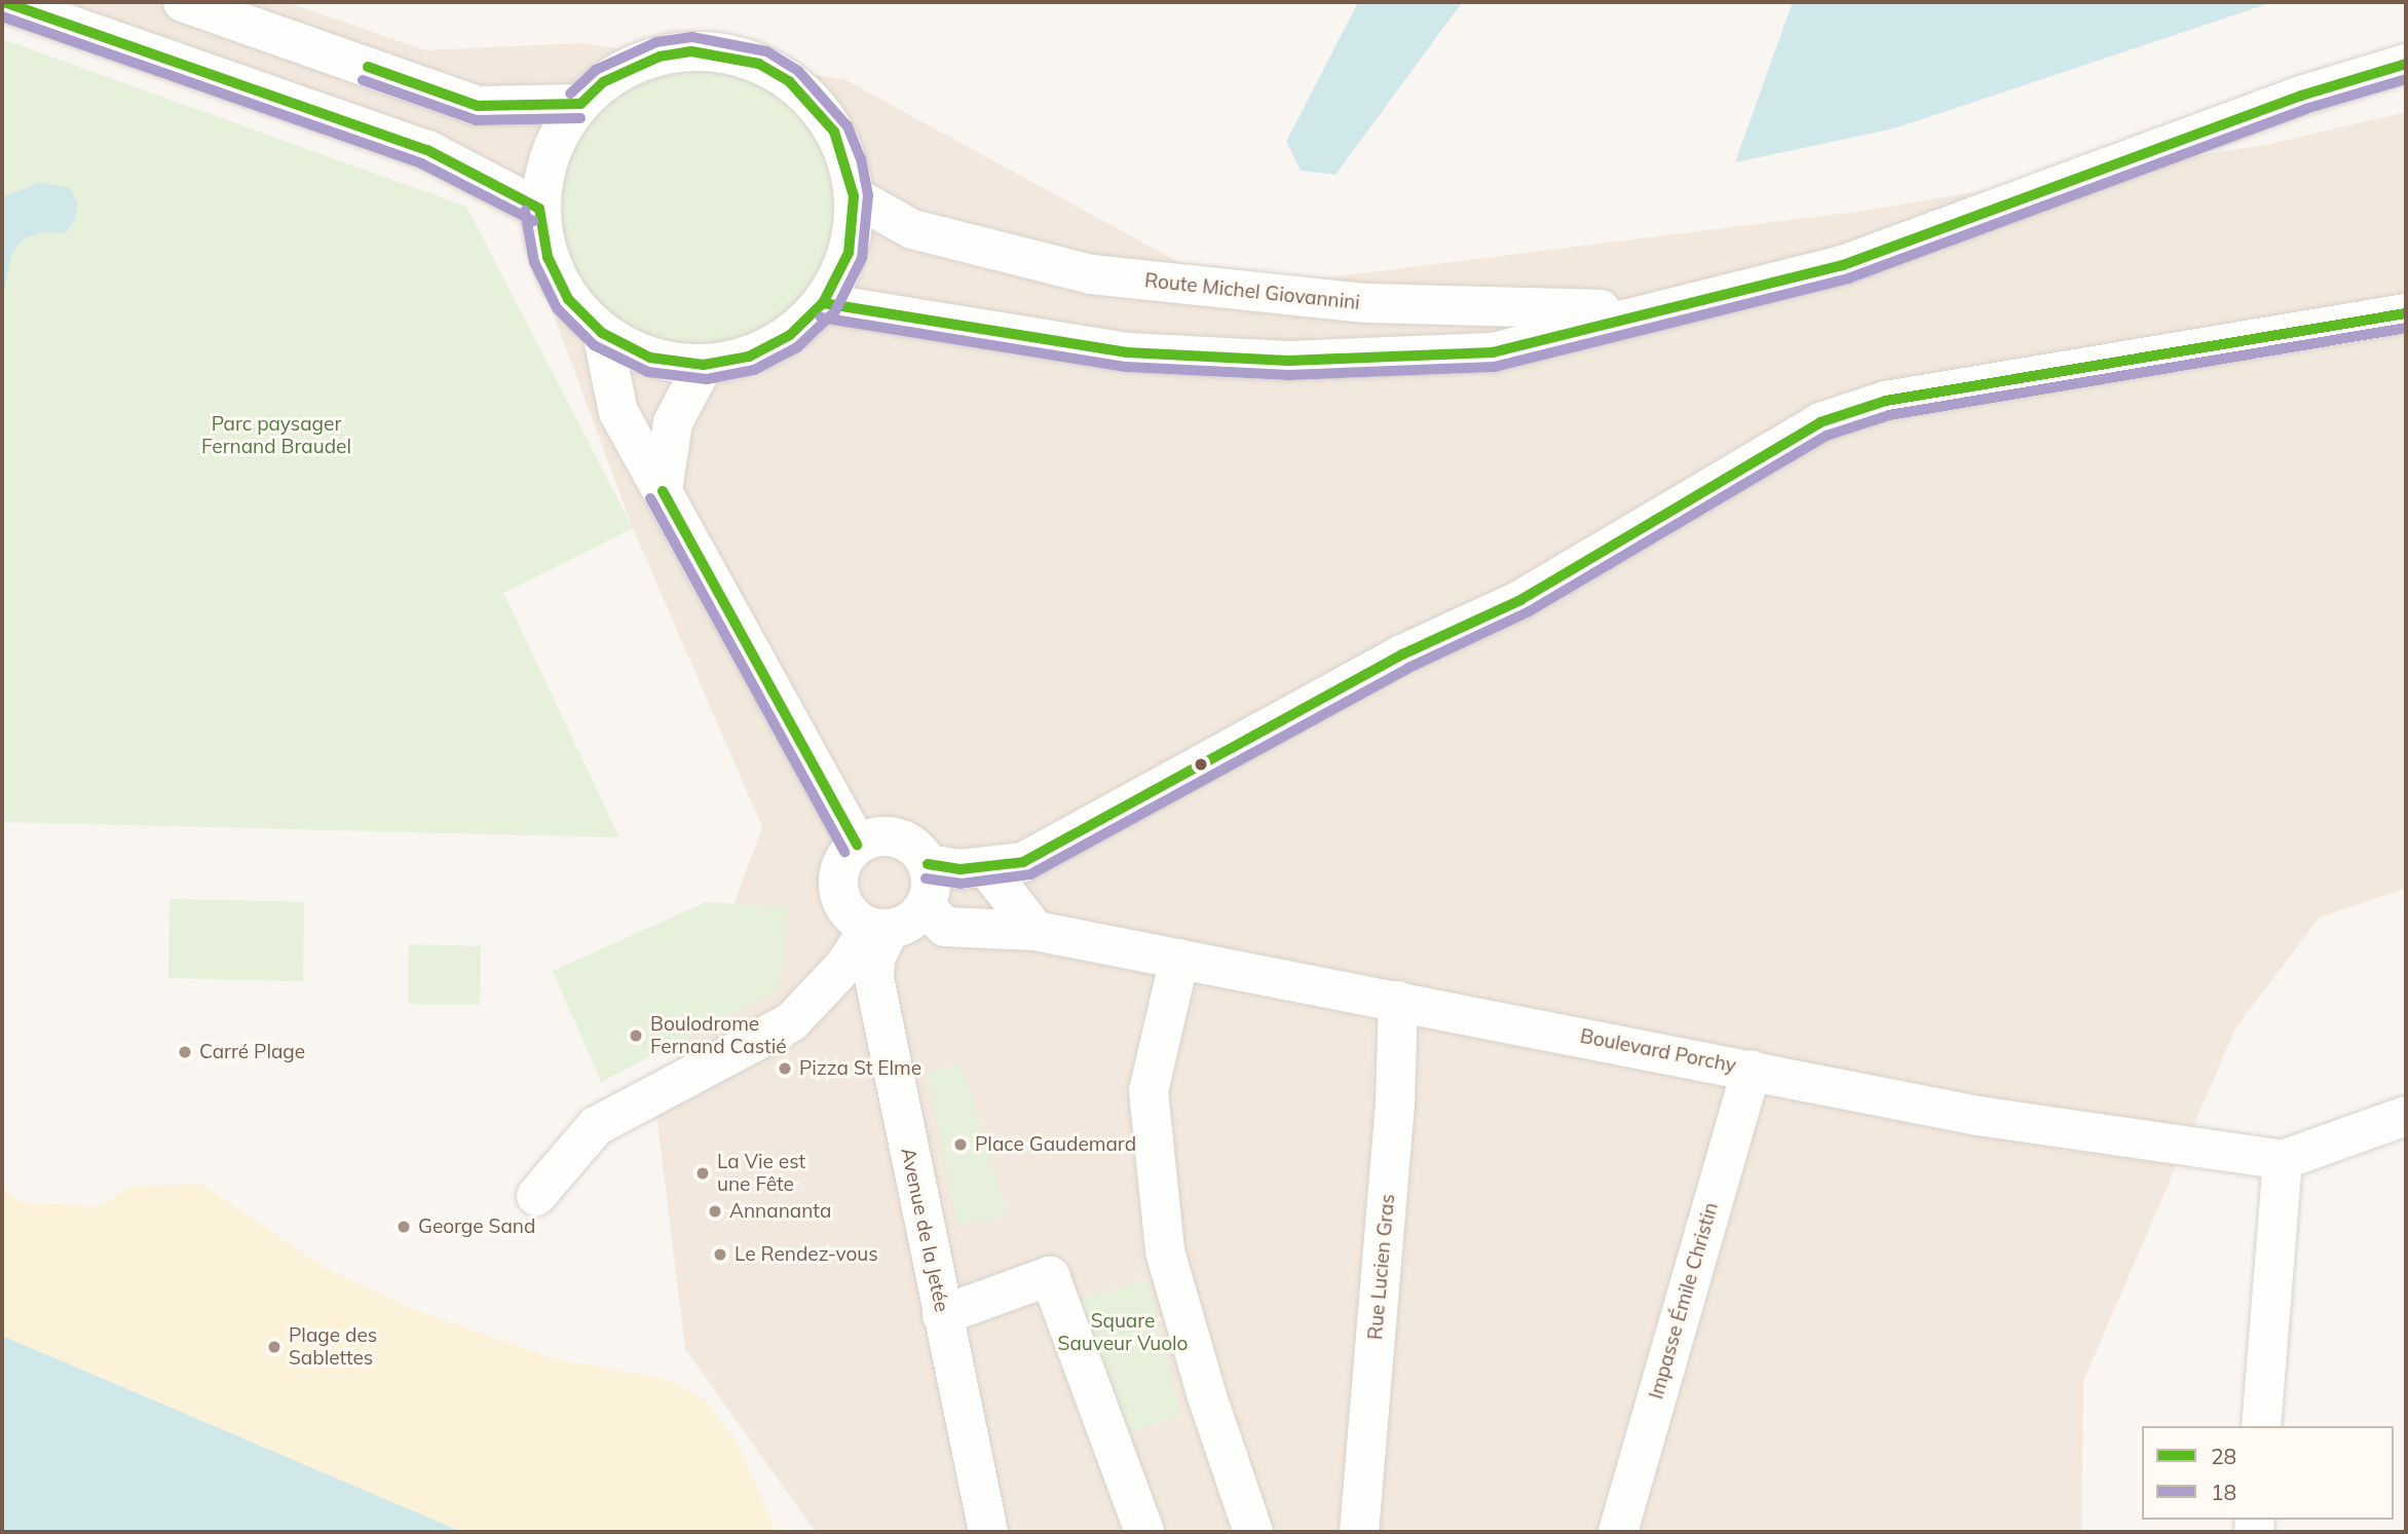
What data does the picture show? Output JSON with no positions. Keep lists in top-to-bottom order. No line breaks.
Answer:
{"streets":{"street":["Route Michel Giovannini","Boulevard Porchy","Avenue de la Jetée","Rue Lucien Gras","Impasse Émile Christin"]},"crossings":[["Boulevard Porchy","Avenue de la Jetée"],["Boulevard Porchy","Rue Lucien Gras"],["Boulevard Porchy","Impasse Émile Christin"]],"parks":["Parc paysager Fernand Braudel","Square Sauveur Vuolo"],"places":["Boulodrome Fernand Castié","Carré Plage","Pizza St Elme","Place Gaudemard","La Vie est une Fête","Annananta","George Sand","Le Rendez-vous","Plage des Sablettes"],"lines":["transit line 28","transit line 18"],"legend":["28","18"]}
